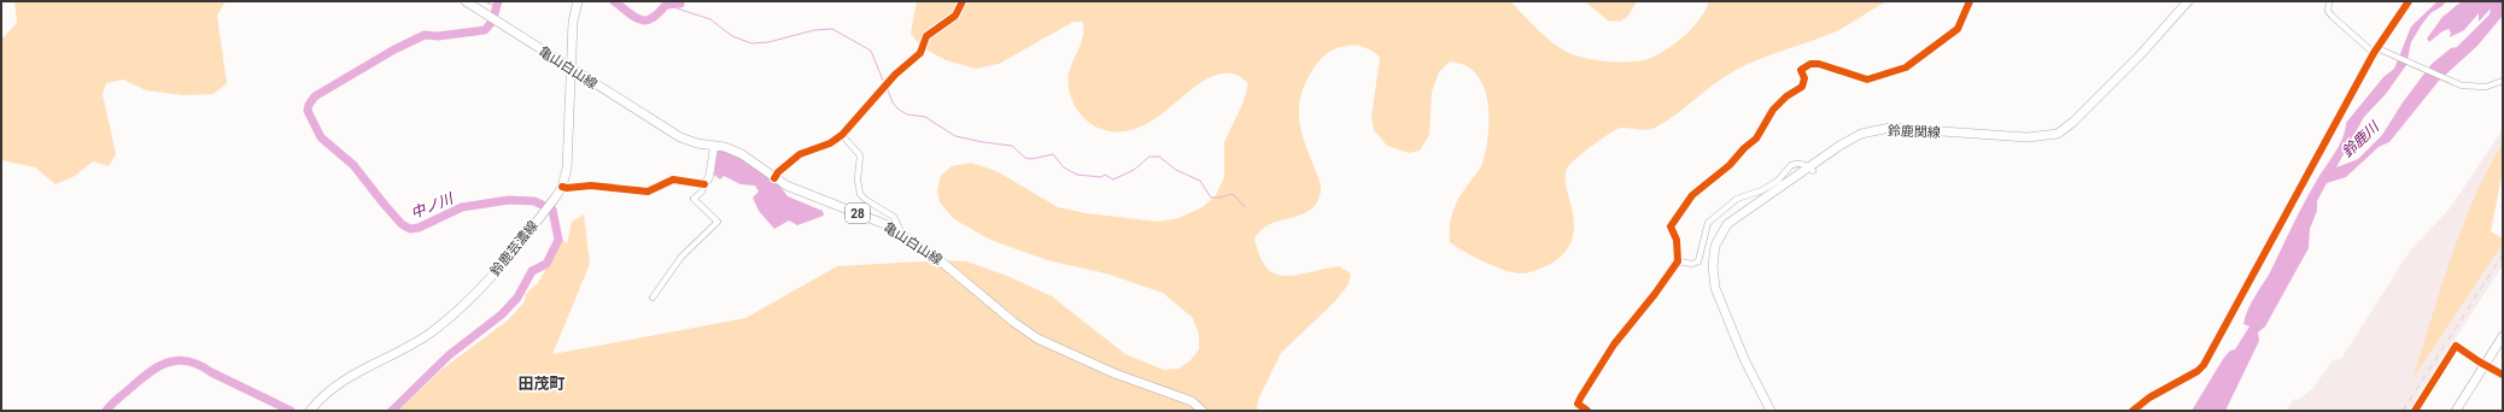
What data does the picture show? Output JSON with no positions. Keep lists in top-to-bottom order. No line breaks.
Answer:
{"streets":{"main road":["亀山白山線","鈴鹿関線","28","鈴鹿芸濃線"]},"crossings":[["亀山白山線","鈴鹿芸濃線"]],"districts":["田茂町"],"water":["鈴鹿川","中ノ川"]}
